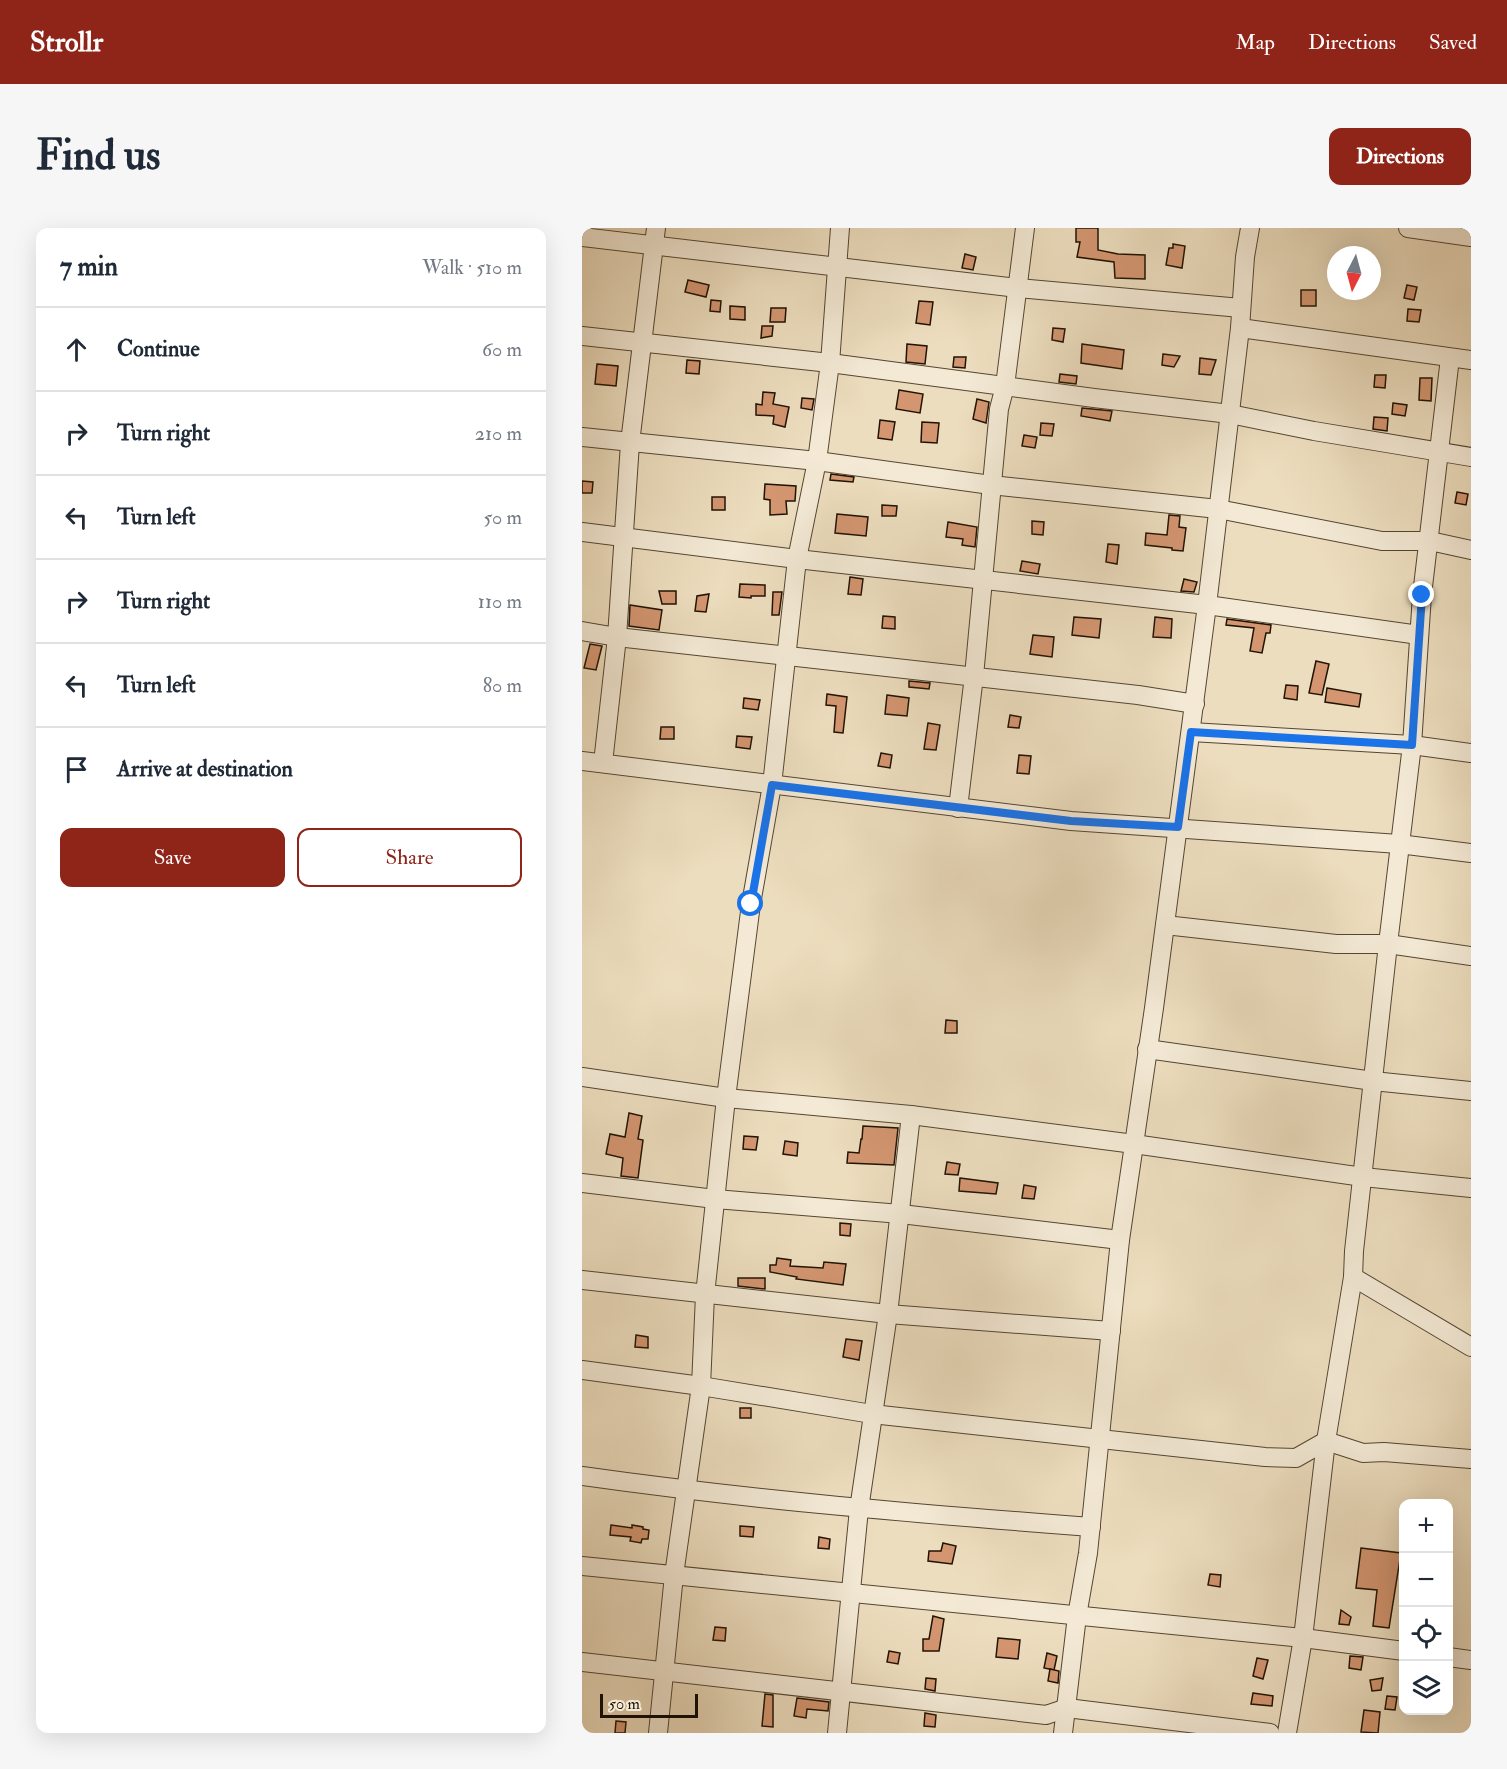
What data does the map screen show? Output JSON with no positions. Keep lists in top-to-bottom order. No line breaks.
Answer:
{"scale_bar":"50 m","north":"bottom","page":{"header":"Strollr","nav":["Map","Directions","Saved"],"buttons":["Directions",["Save","Share"]],"title":"Find us","heading":["7 min","Walk · 510 m"],"list":[["Continue","60 m"],["Turn right","210 m"],["Turn left","50 m"],["Turn right","110 m"],["Turn left","80 m"],"Arrive at destination"],"map_buttons":["+","−"],"scale":"50 m"}}
